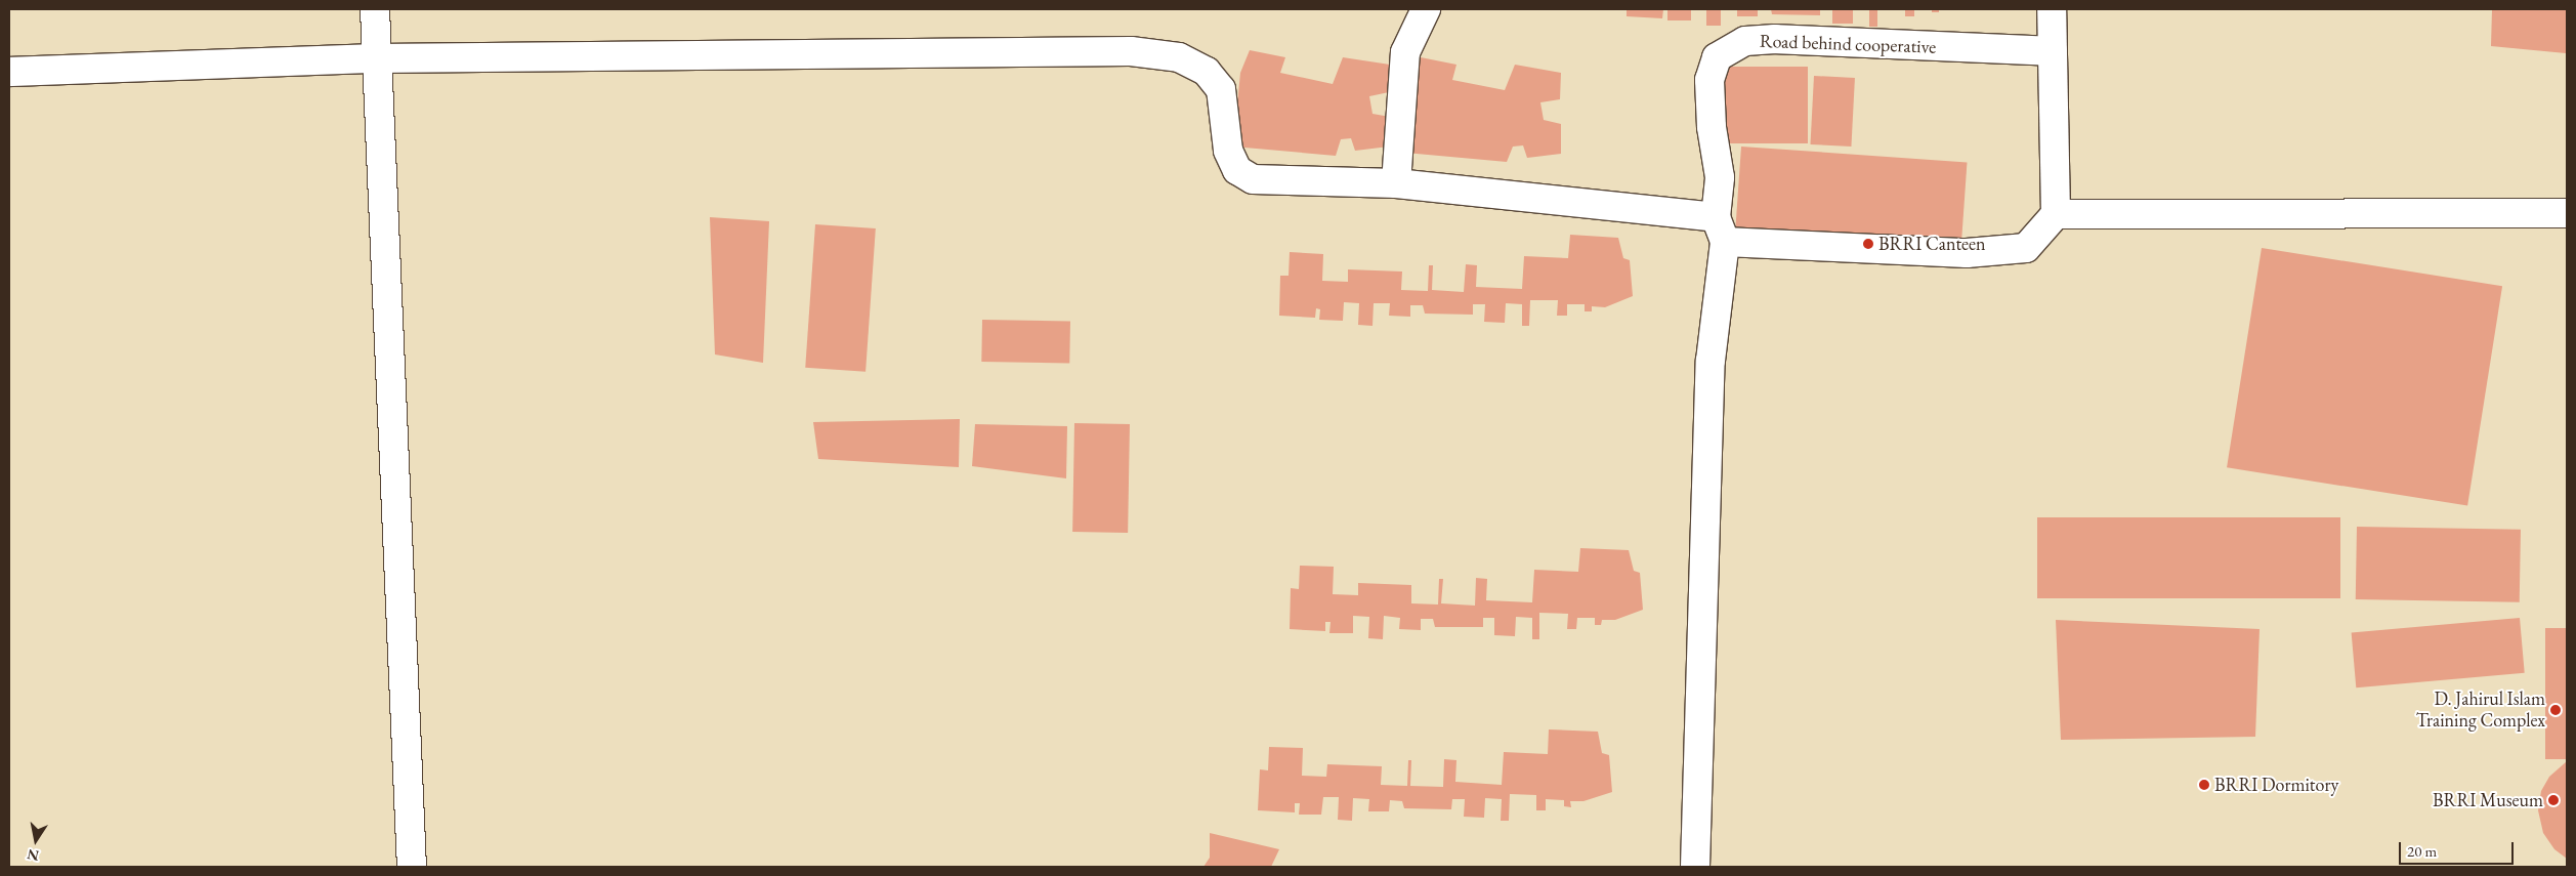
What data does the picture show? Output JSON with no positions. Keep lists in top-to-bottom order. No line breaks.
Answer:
{"streets":{"street":["Road behind cooperative"]},"places":["BRRI Canteen","D. Jahirul Islam Training Complex","BRRI Dormitory","BRRI Museum"],"scale_bar":"20 m","north":"bottom"}
